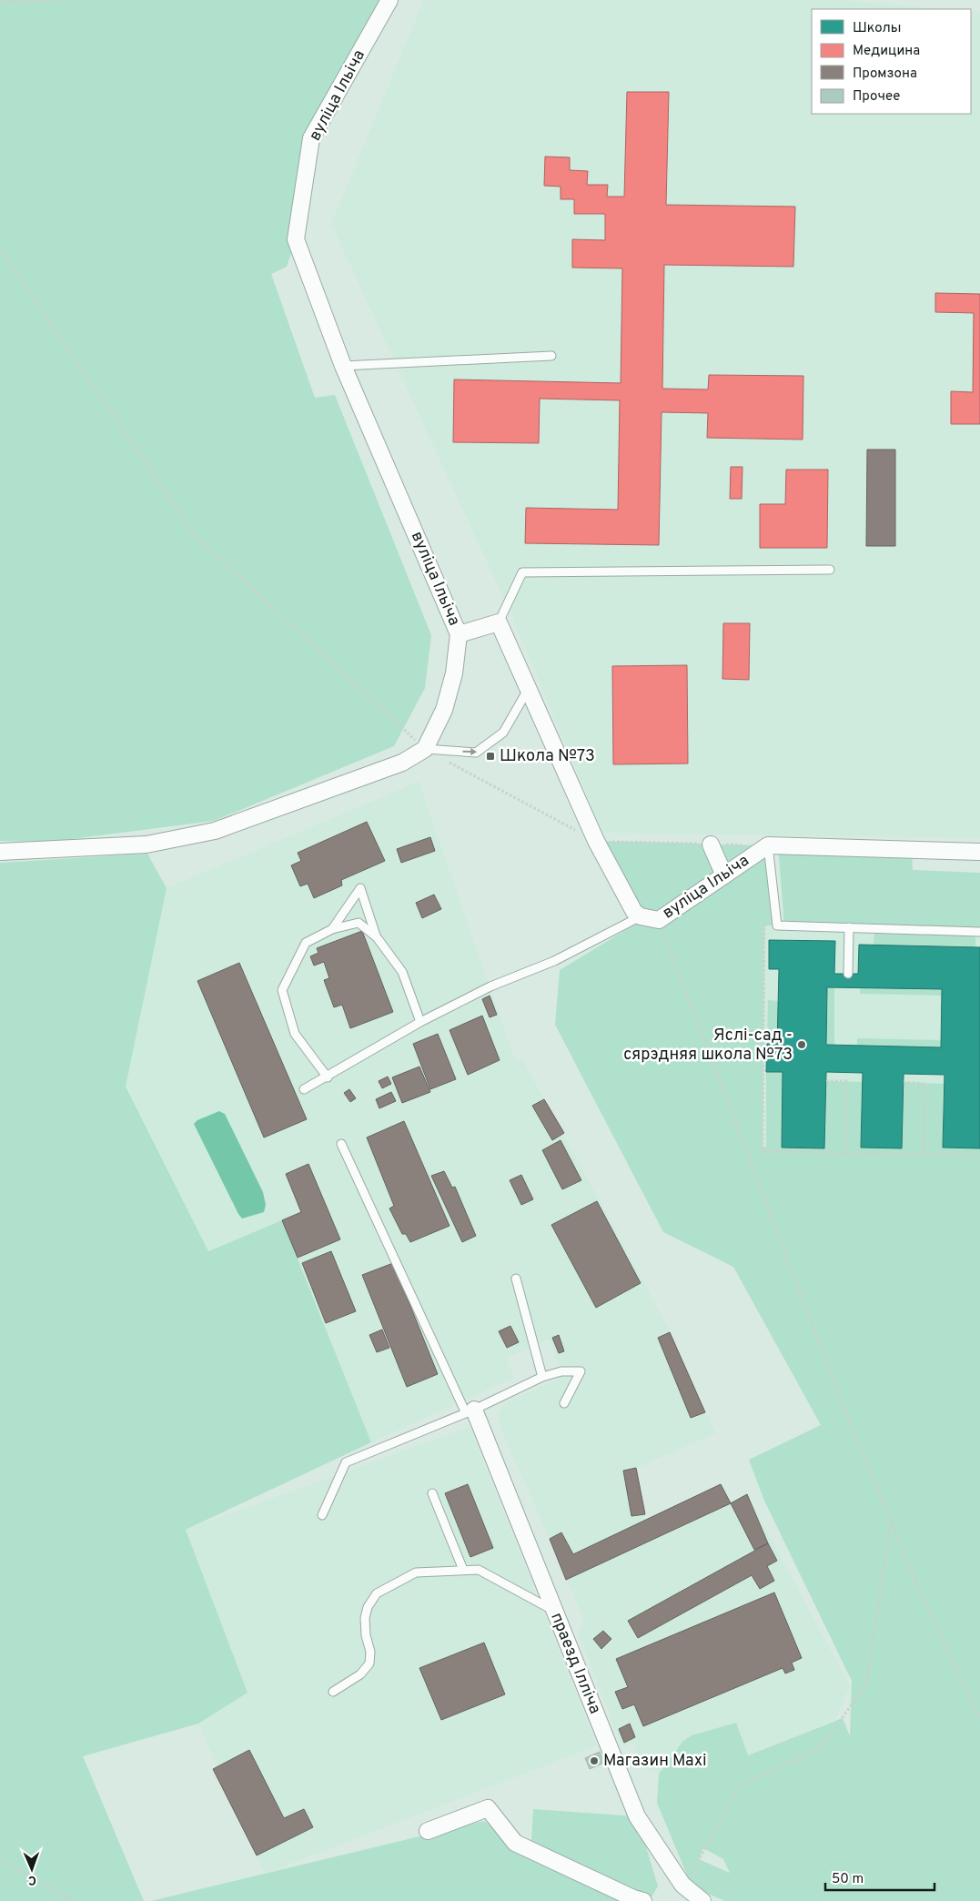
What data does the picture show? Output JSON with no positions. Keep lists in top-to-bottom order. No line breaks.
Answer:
{"streets":{"street":["вуліца Ільіча","праезд Ілліча"]},"places":{"transit":["Школа №73"],"other":["Яслі-сад - сярэдняя школа №73","Магазин Maxi"]},"legend":["Школы","Медицина","Промзона","Прочее"],"scale_bar":"50 m","north":"bottom"}
